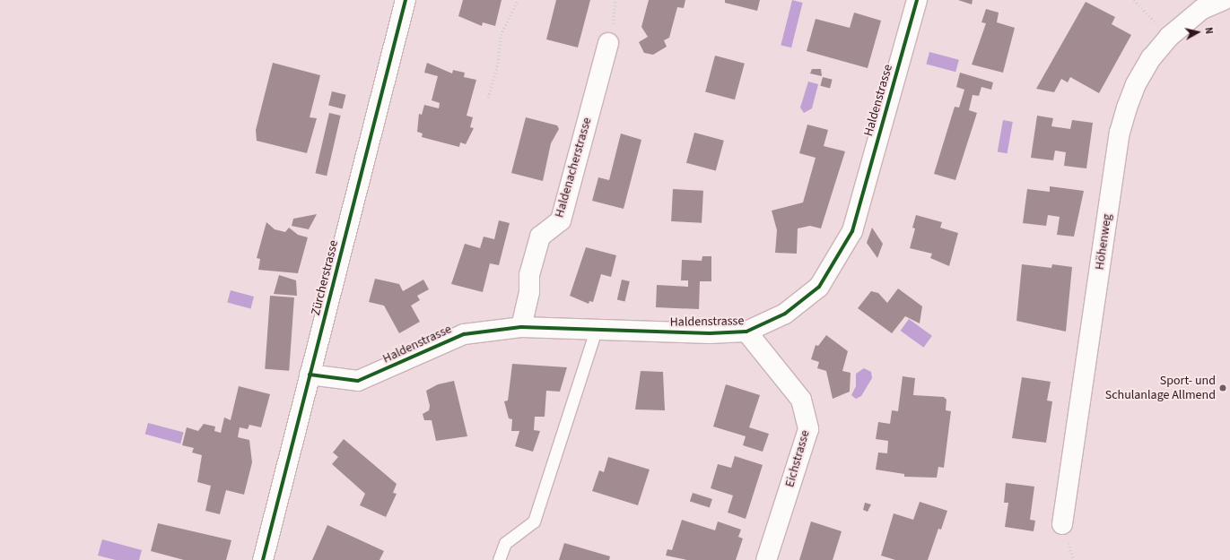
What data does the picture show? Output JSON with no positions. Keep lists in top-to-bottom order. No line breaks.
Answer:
{"streets":{"street":["Haldenstrasse","Haldenacherstrasse","Höhenweg","Zürcherstrasse","Eichstrasse"]},"crossings":[["Haldenstrasse","Haldenacherstrasse"],["Haldenstrasse","Zürcherstrasse"],["Haldenstrasse","Eichstrasse"]],"places":["Sport- und Schulanlage Allmend"],"north":"right"}
